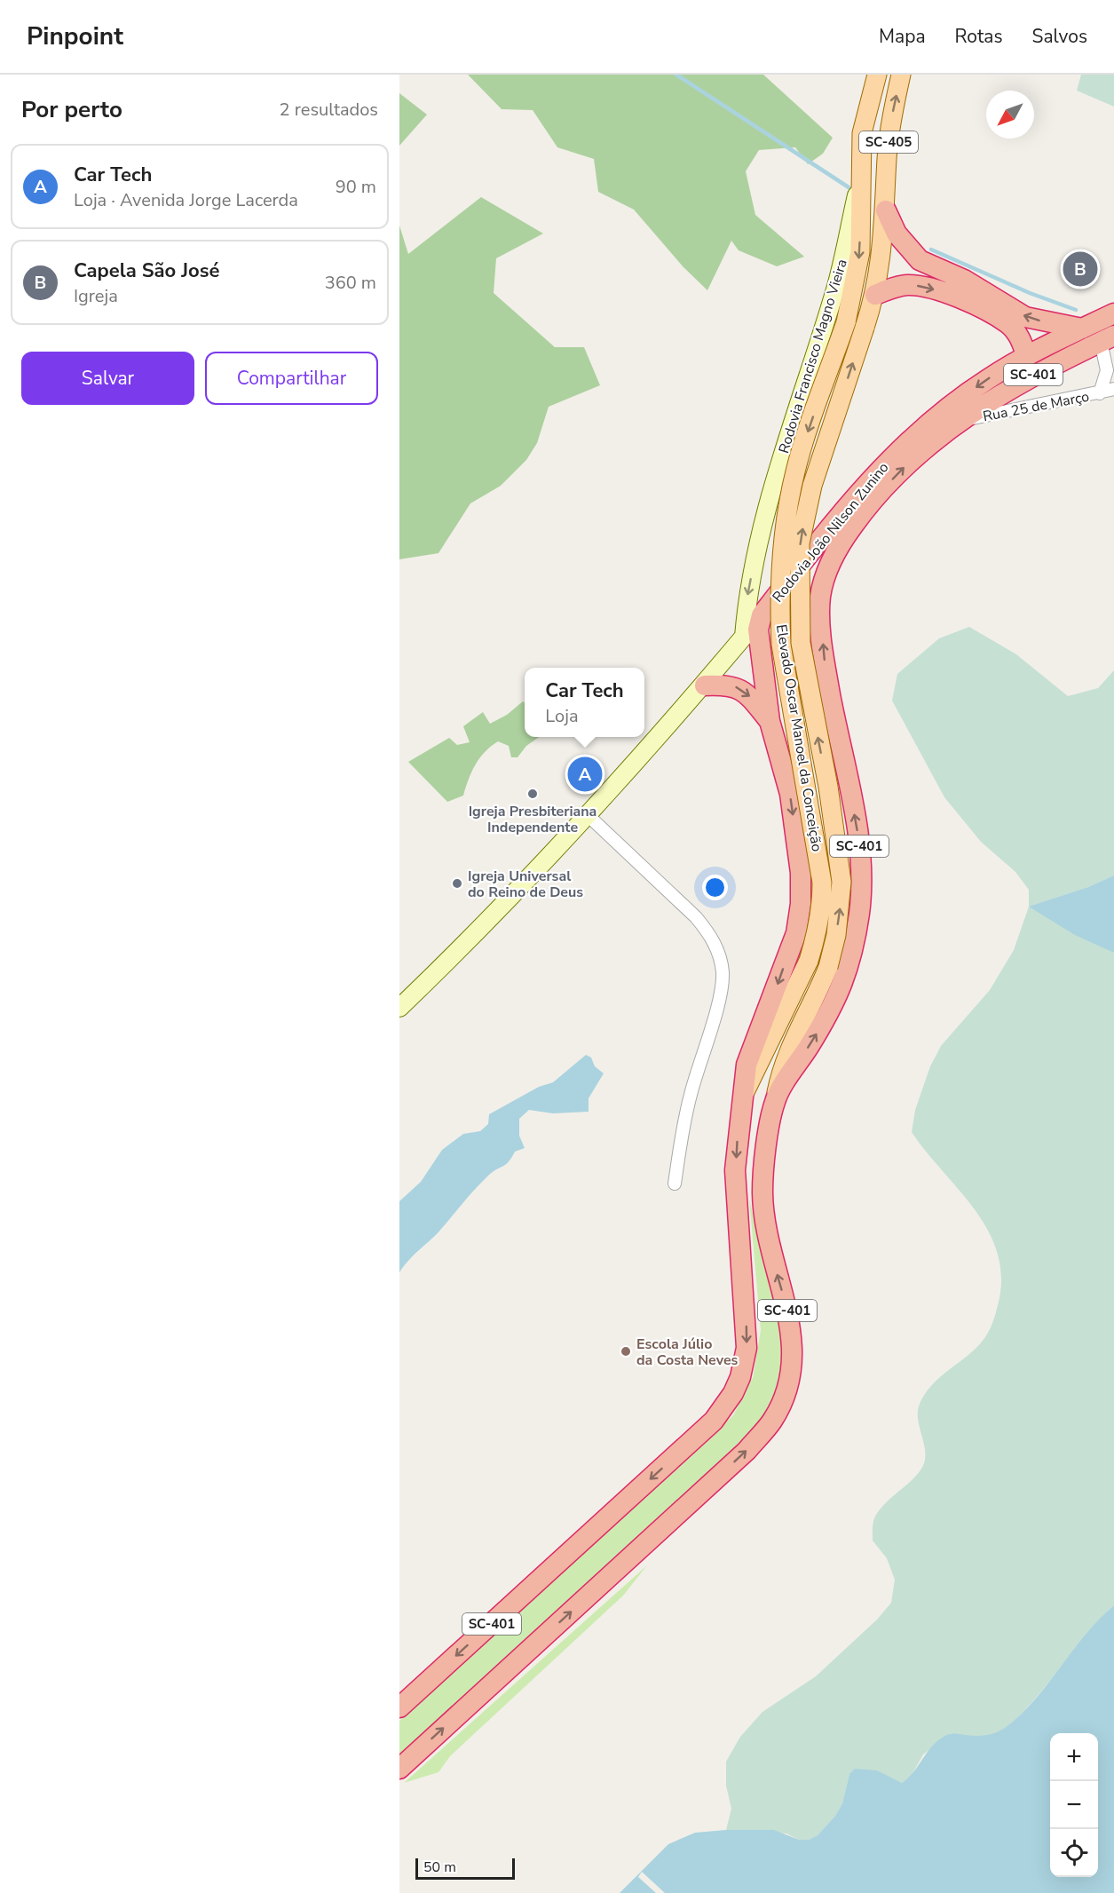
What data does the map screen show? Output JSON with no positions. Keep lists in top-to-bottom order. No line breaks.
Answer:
{"streets":{"highway":["SC-401","Rodovia João Nilson Zunino"],"main road":["SC-405","Rodovia Francisco Magno Vieira","Elevado Oscar Manoel da Conceição"],"street":["Rua 25 de Março"]},"crossings":[["SC-405","Elevado Oscar Manoel da Conceição"],["Rodovia Francisco Magno Vieira","Elevado Oscar Manoel da Conceição"],["SC-401","Rodovia João Nilson Zunino"],["SC-401","Elevado Oscar Manoel da Conceição"],["Rua 25 de Março","Rodovia João Nilson Zunino"],["Rodovia João Nilson Zunino","Elevado Oscar Manoel da Conceição"]],"one_way":["Rodovia Francisco Magno Vieira"],"places":["Igreja Presbiteriana Independente","Igreja Universal do Reino de Deus","Escola Júlio da Costa Neves"],"scale_bar":"50 m","north":"bottom left","page":{"header":"Pinpoint","nav":["Mapa","Rotas","Salvos"],"heading":["Por perto","2 resultados"],"list":[{"mark":"A","name":"Car Tech","note":"Loja · Avenida Jorge Lacerda","value":"90 m"},{"mark":"B","name":"Capela São José","note":"Igreja","value":"360 m"}],"pins":["B","A"],"buttons":["Salvar","Compartilhar"],"popup":["Car Tech","Loja"],"map_buttons":["+","−"],"scale":"50 m"}}
